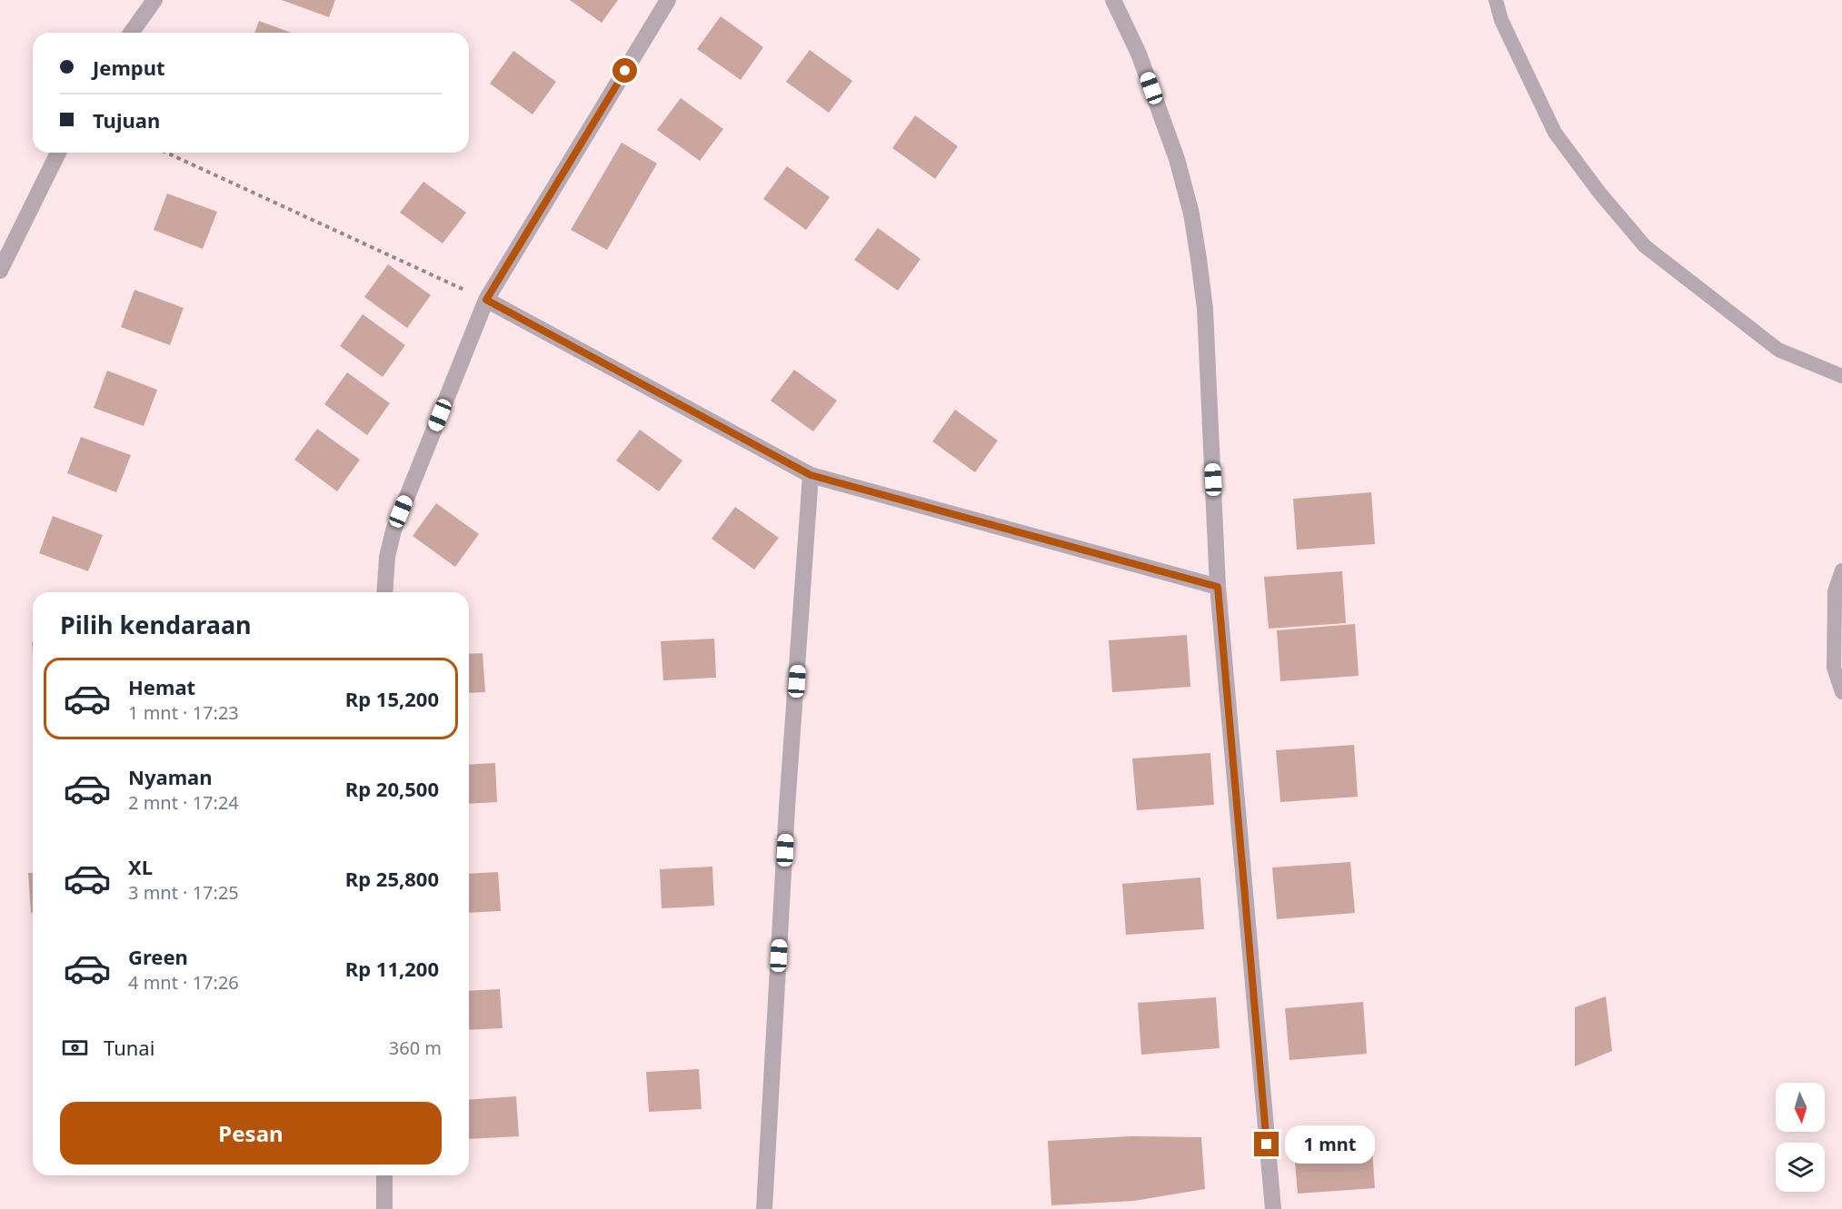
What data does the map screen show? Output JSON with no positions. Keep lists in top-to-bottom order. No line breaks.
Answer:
{"north":"bottom","page":{"banner":["Jemput","Tujuan"],"heading":"Pilih kendaraan","list":[{"name":"Hemat","note":"1 mnt · 17:23","value":"Rp 15,200"},{"name":"Nyaman","note":"2 mnt · 17:24","value":"Rp 20,500"},{"name":"XL","note":"3 mnt · 17:25","value":"Rp 25,800"},{"name":"Green","note":"4 mnt · 17:26","value":"Rp 11,200"}],"pay":["Tunai","360 m"],"buttons":"Pesan","bubble":"1 mnt"}}
